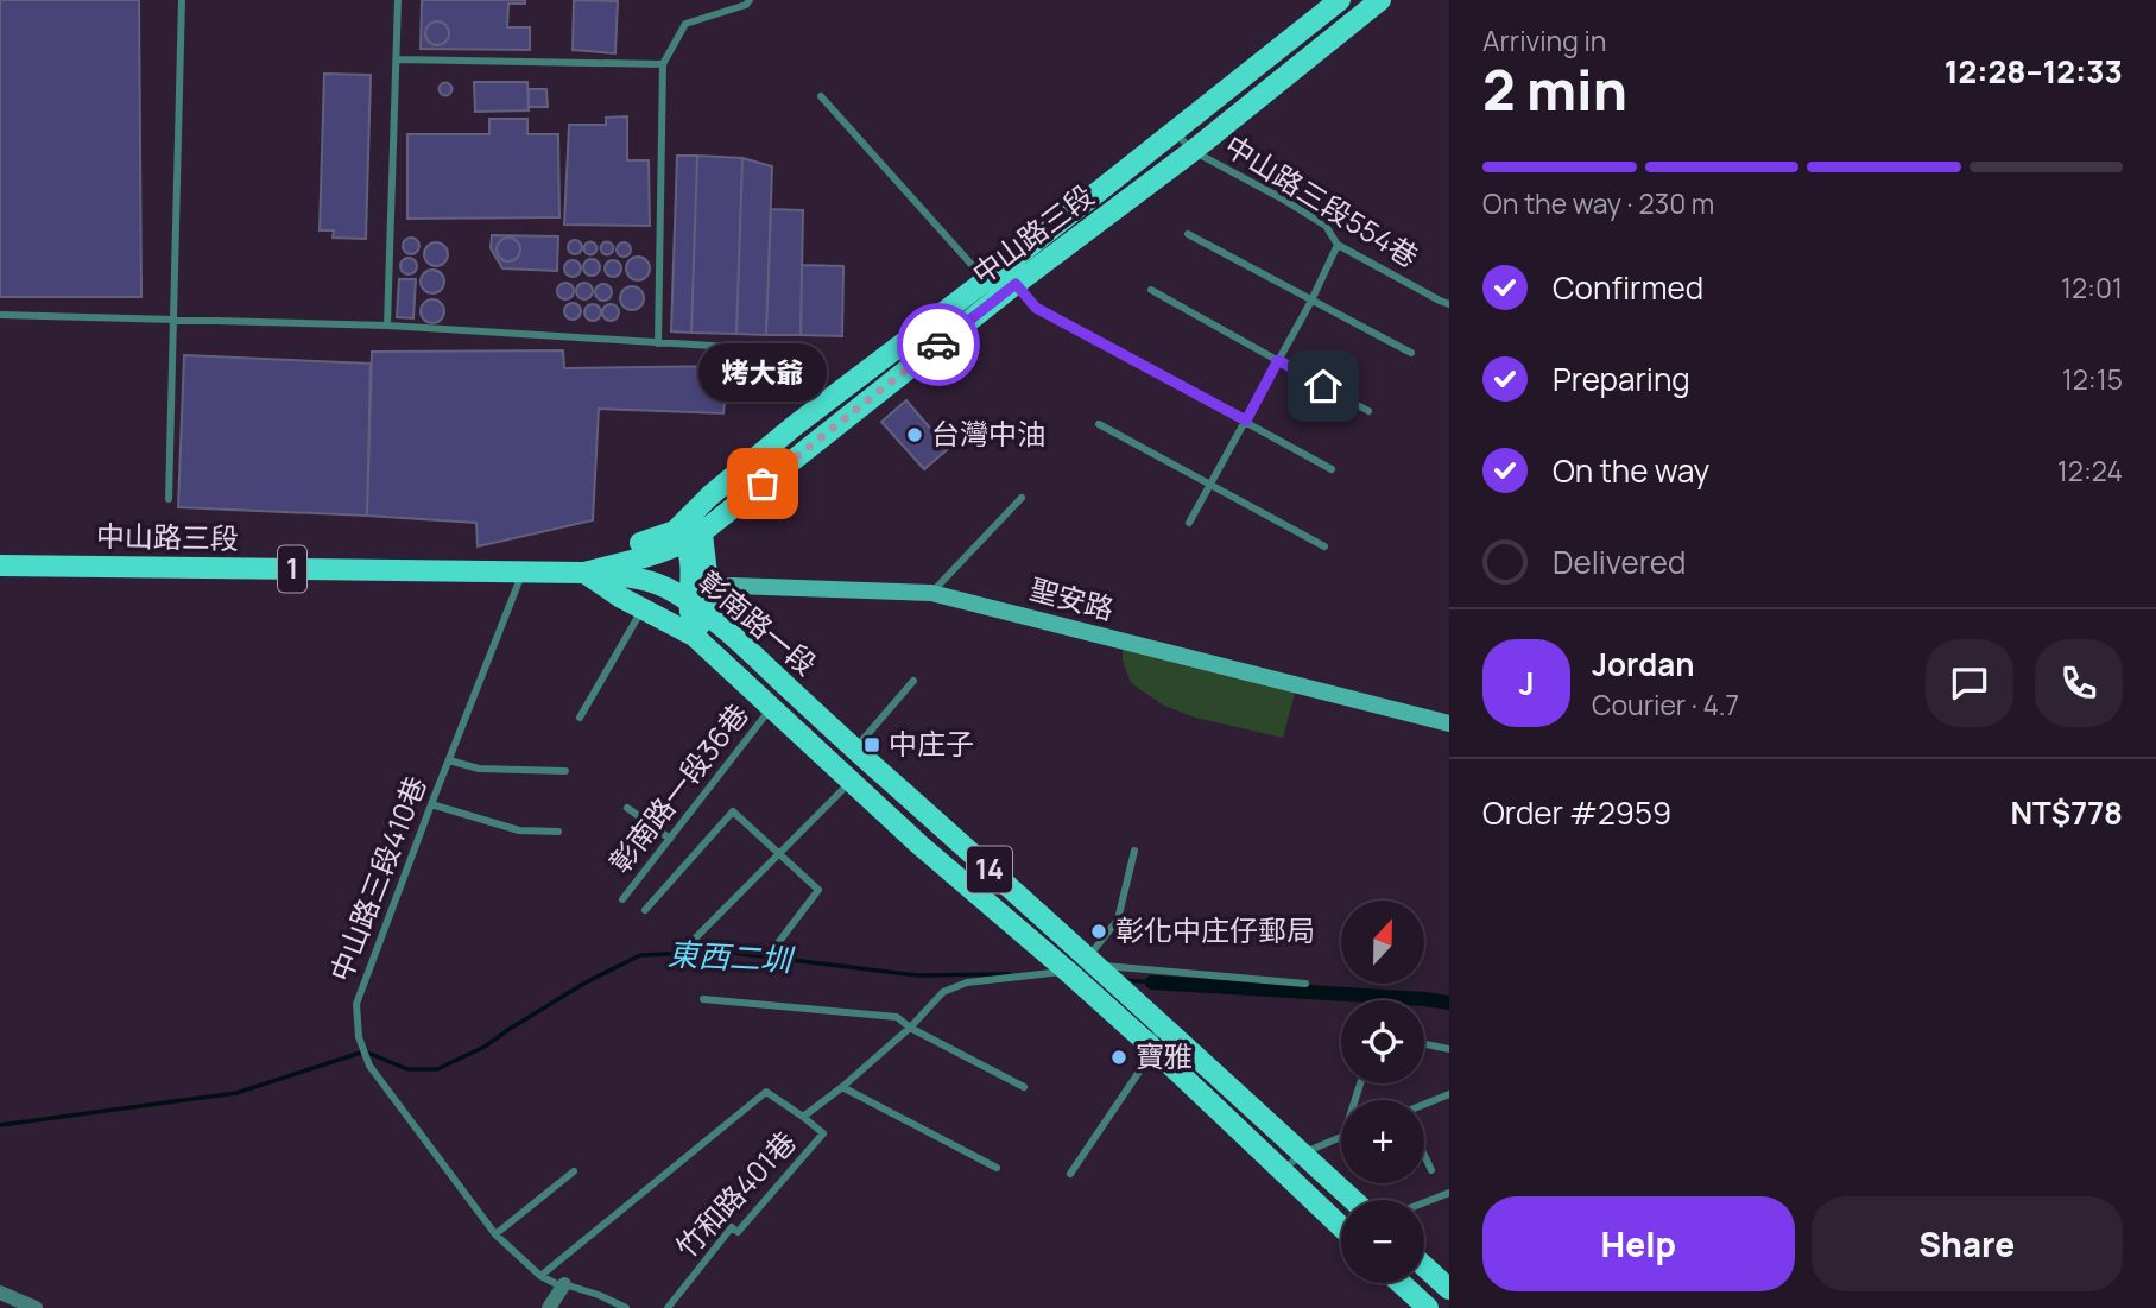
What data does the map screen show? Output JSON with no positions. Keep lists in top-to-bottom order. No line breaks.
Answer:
{"streets":{"main road":["中山路三段","1","彰南路一段","14"],"street":["聖安路"],"lane":["中山路三段554巷","彰南路一段36巷","中山路三段410巷","竹和路401巷"]},"crossings":[["中山路三段554巷","中山路三段"],["中山路三段","彰南路一段"],["中山路三段","中山路三段410巷"],["聖安路","彰南路一段"],["彰南路一段","彰南路一段36巷"]],"water":["東西二圳"],"places":{"other":["台灣中油","烤大爺","彰化中庄仔郵局","寶雅"],"transit":["中庄子"]},"north":"top","page":{"heading":["2 min","Arriving in","12:28–12:33"],"panel":["Jordan","Courier · 4.7","Order #2959","NT$778"],"bar":"On the way · 230 m","list":[["Confirmed","12:01"],["Preparing","12:15"],["On the way","12:24"],"Delivered"],"bubble":"烤大爺","round":"J","map_buttons":["+","−"],"buttons":["Help","Share"]}}
